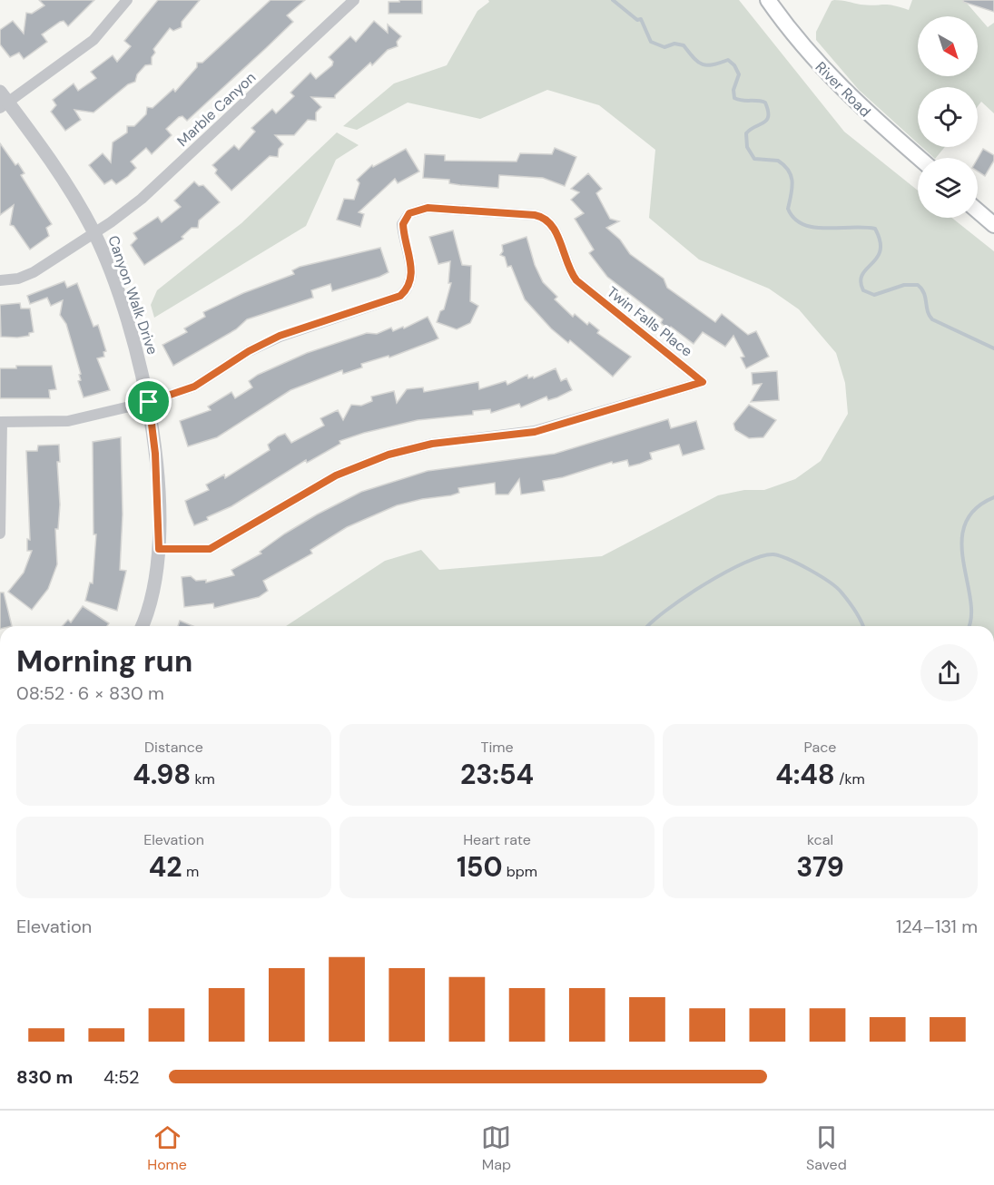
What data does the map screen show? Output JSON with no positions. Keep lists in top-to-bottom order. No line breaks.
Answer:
{"streets":{"main road":["River Road"],"street":["Marble Canyon","Canyon Walk Drive","Twin Falls Place"]},"crossings":[["Marble Canyon","Canyon Walk Drive"],["Canyon Walk Drive","Twin Falls Place"]],"north":"bottom right","page":{"heading":["Morning run","08:52 · 6 × 830 m"],"stats":[["Distance","4.98 km"],["Time","23:54"],["Pace","4:48 /km"],["Elevation","42 m"],["Heart rate","150 bpm"],["kcal","379"]],"chart":["Elevation","124–131 m"],"list":[{"name":"830 m","note":"4:52"}],"tabs":["Home","Map","Saved"]}}
